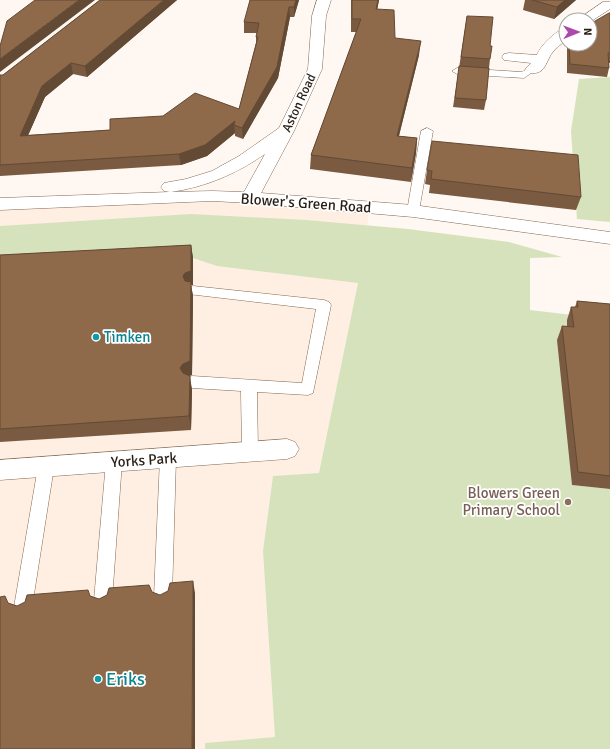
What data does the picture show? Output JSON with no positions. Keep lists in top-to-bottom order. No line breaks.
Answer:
{"streets":{"main road":["Aston Road","Blower's Green Road","Yorks Park"]},"crossings":[["Aston Road","Blower's Green Road"]],"places":["Timken","Blowers Green Primary School","Eriks"],"north":"right"}
